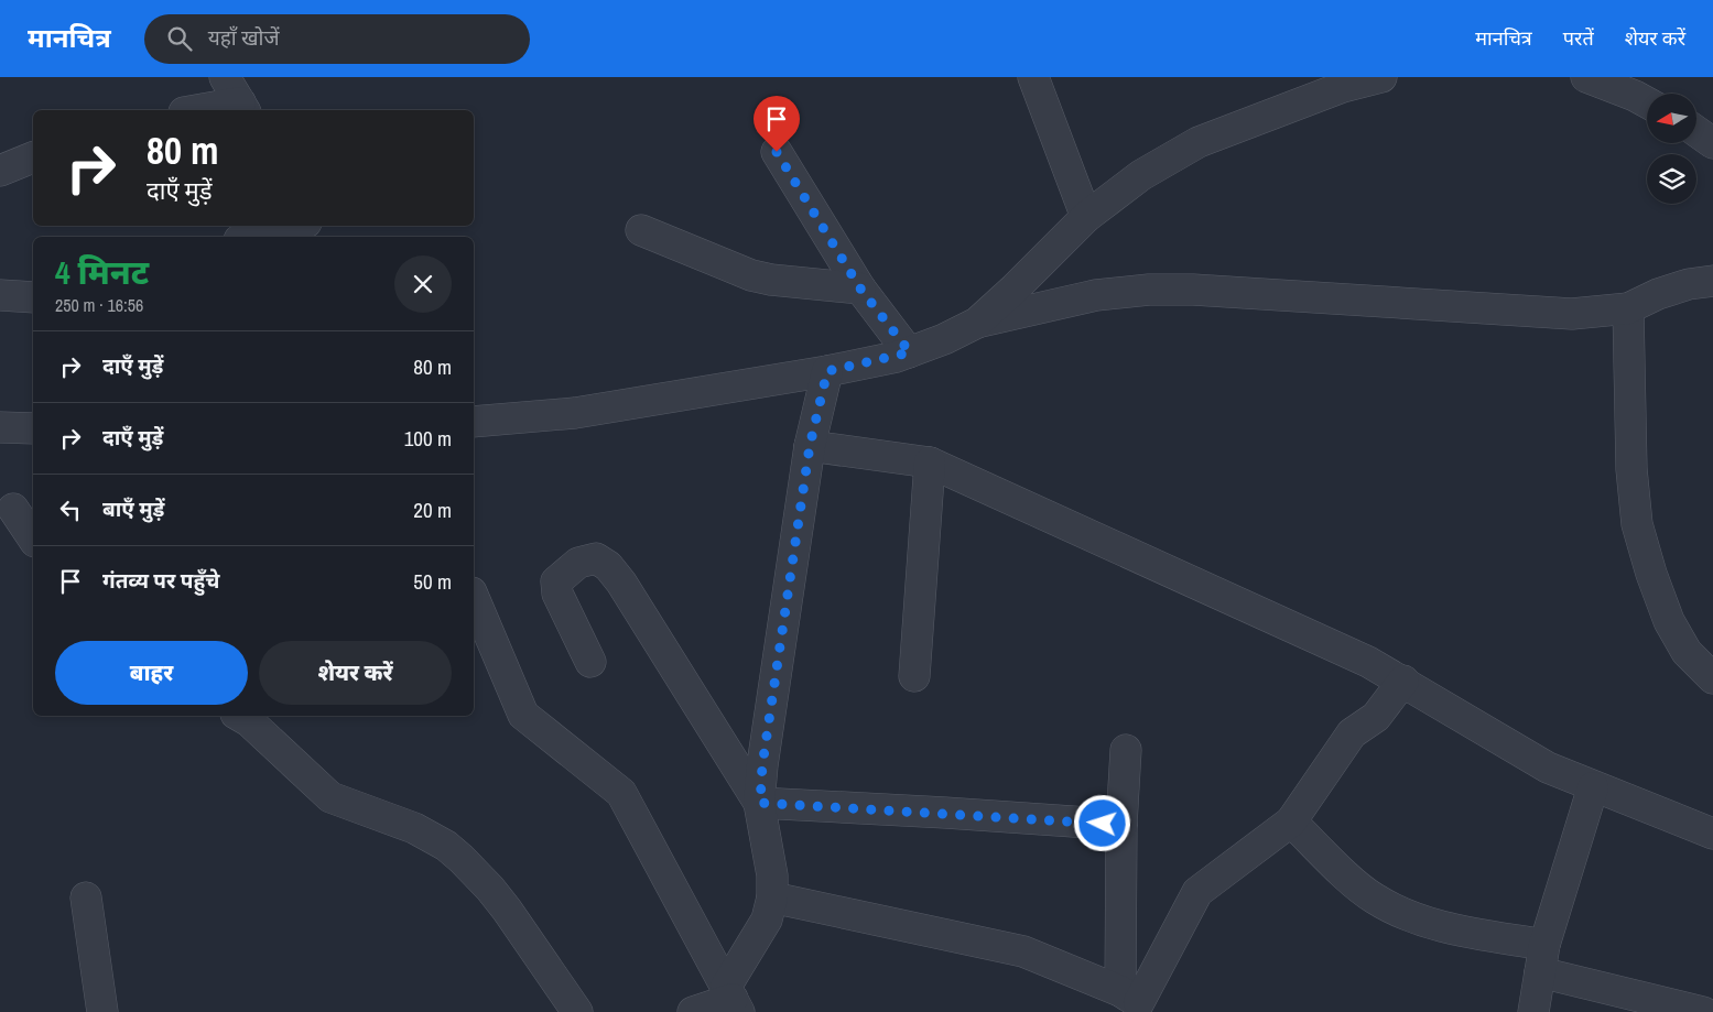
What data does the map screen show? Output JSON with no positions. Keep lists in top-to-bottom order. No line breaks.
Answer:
{"north":"left","page":{"header":"मानचित्र","search":"यहाँ खोजें","nav":["मानचित्र","परतें","शेयर करें"],"turn":["80 m","दाएँ मुड़ें"],"heading":["4 मिनट","250 m · 16:56"],"list":[{"name":"दाएँ मुड़ें","value":"80 m"},{"name":"दाएँ मुड़ें","value":"100 m"},{"name":"बाएँ मुड़ें","value":"20 m"},{"name":"गंतव्य पर पहुँचे","value":"50 m"}],"buttons":["बाहर","शेयर करें"]}}
